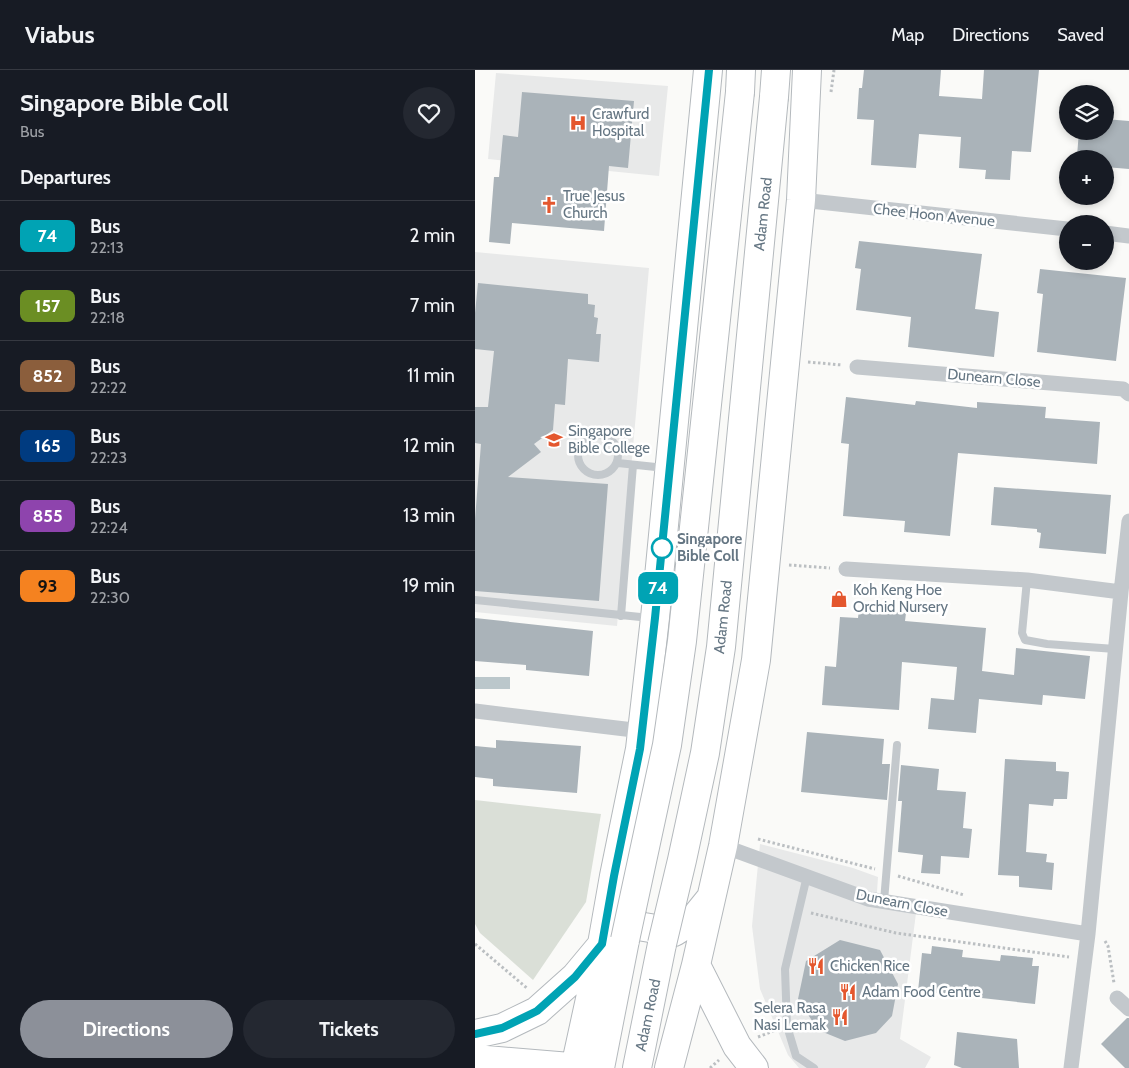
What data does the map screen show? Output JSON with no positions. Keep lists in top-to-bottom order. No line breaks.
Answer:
{"streets":{"highway":["Adam Road"],"street":["Chee Hoon Avenue","Dunearn Close"]},"places":{"hospital":["Crawfurd Hospital"],"church":["True Jesus Church"],"school or university":["Singapore Bible College"],"other":["Singapore Bible Coll"],"shop":["Koh Keng Hoe Orchid Nursery"],"restaurant":["Chicken Rice","Adam Food Centre","Selera Rasa Nasi Lemak"]},"lines":["bus line 74"],"page":{"header":"Viabus","nav":["Map","Directions","Saved"],"heading":[["Singapore Bible Coll","Bus"],"Departures"],"on_map":"74","map_buttons":["+","−"],"list":[{"mark":"74","name":"Bus","note":"22:13","value":"2 min"},{"mark":"157","name":"Bus","note":"22:18","value":"7 min"},{"mark":"852","name":"Bus","note":"22:22","value":"11 min"},{"mark":"165","name":"Bus","note":"22:23","value":"12 min"},{"mark":"855","name":"Bus","note":"22:24","value":"13 min"},{"mark":"93","name":"Bus","note":"22:30","value":"19 min"}],"buttons":["Directions","Tickets"]}}
